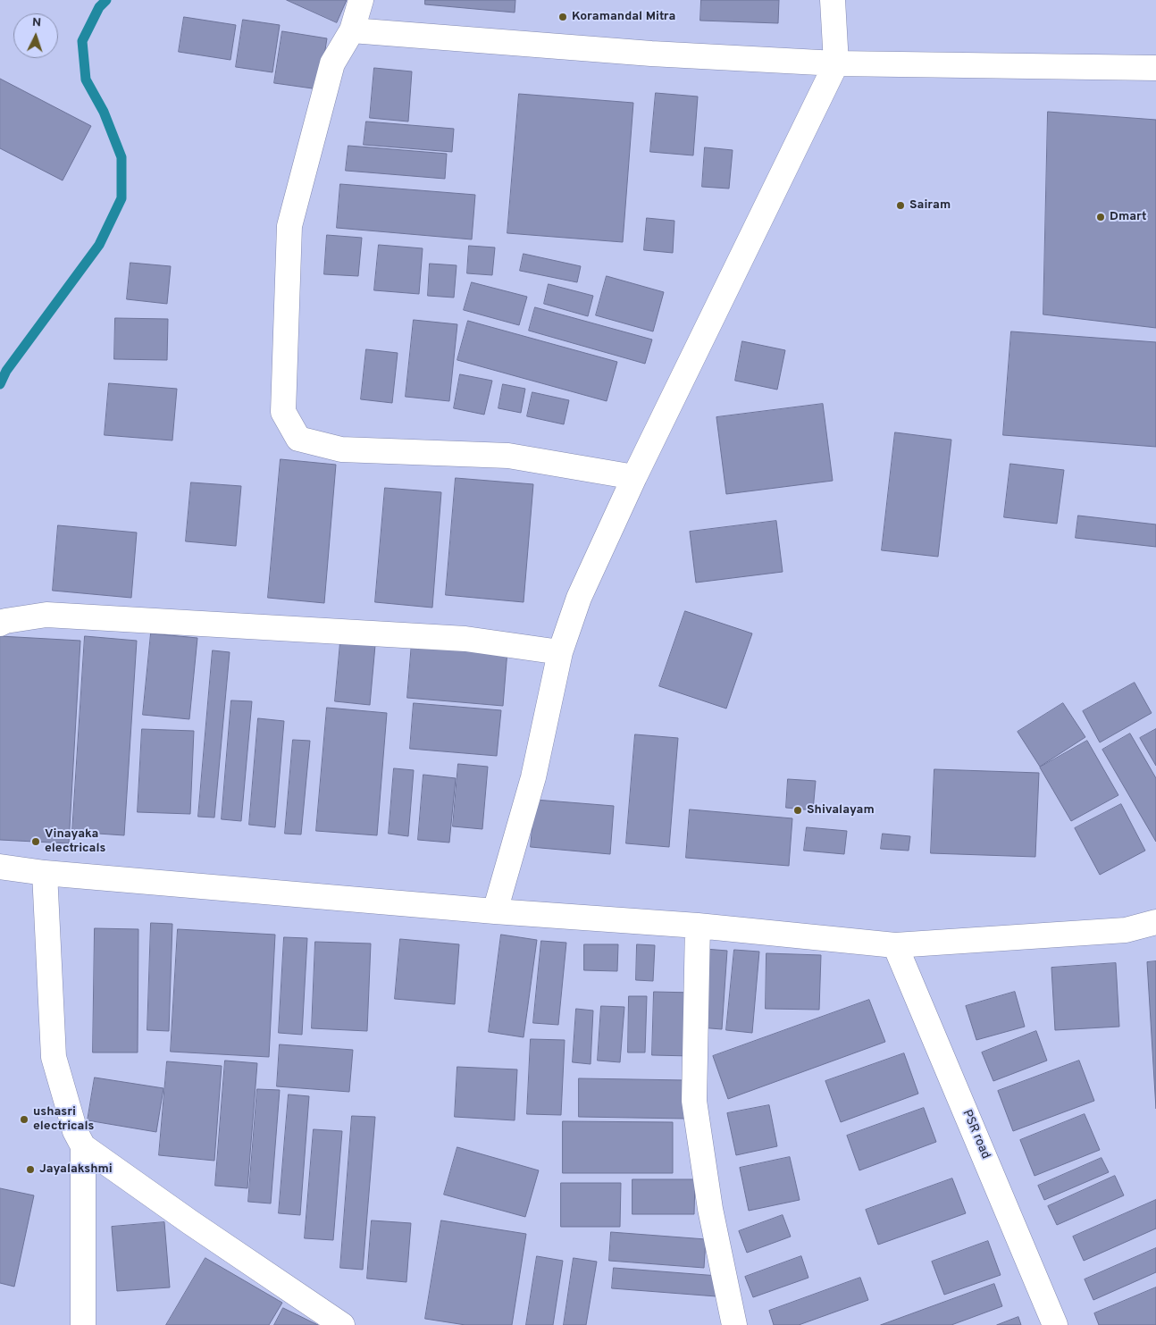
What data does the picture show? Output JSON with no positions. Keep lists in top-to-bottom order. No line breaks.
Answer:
{"streets":{"street":["PSR road"]},"places":["Koramandal Mitra","Sairam","Dmart","Shivalayam","Vinayaka electricals","ushasri electricals","Jayalakshmi"],"north":"top"}
